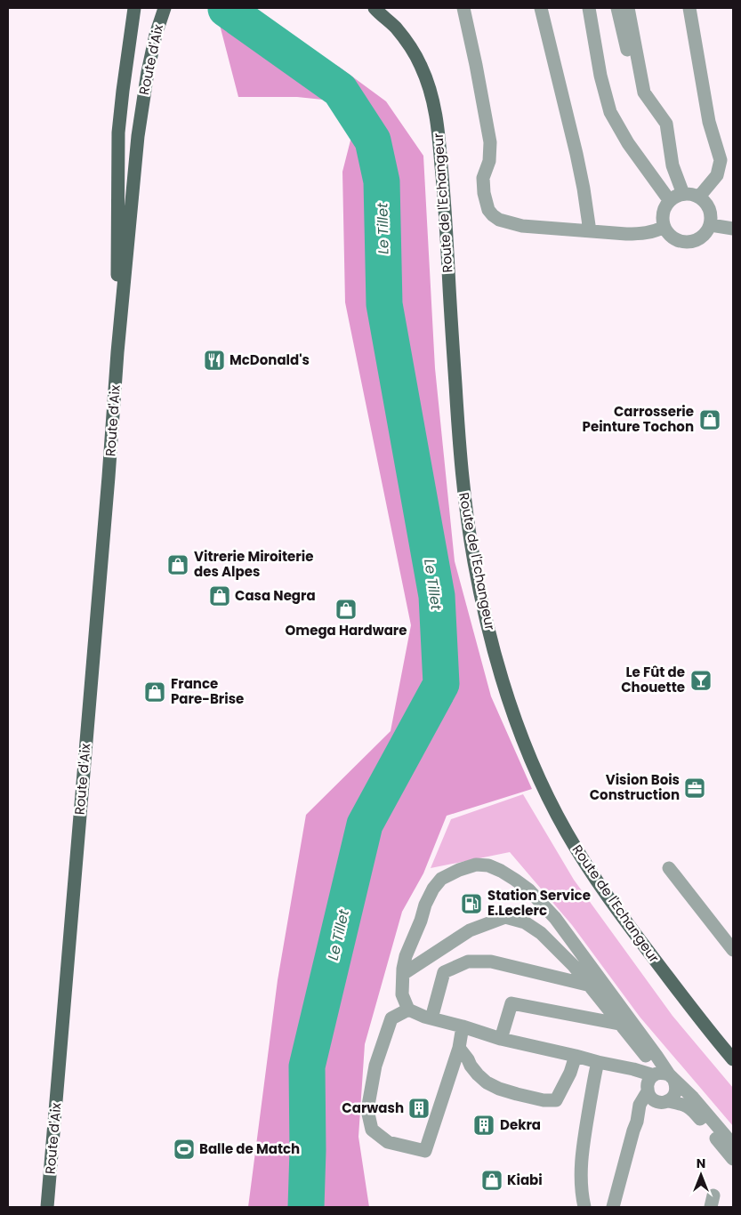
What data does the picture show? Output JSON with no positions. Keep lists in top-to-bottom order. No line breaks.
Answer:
{"streets":{"main road":["Route d'Aix","Route de l'Echangeur"]},"water":["Le Tillet"],"places":{"restaurant":["McDonald's"],"shop":["Carrosserie Peinture Tochon","Vitrerie Miroiterie des Alpes","Casa Negra","Omega Hardware","France Pare-Brise","Kiabi"],"bar":["Le Fût de Chouette"],"office":["Vision Bois Construction"],"fuel station":["Station Service E.Leclerc"],"building":["Carwash","Dekra"],"sports":["Balle de Match"]},"north":"top"}
